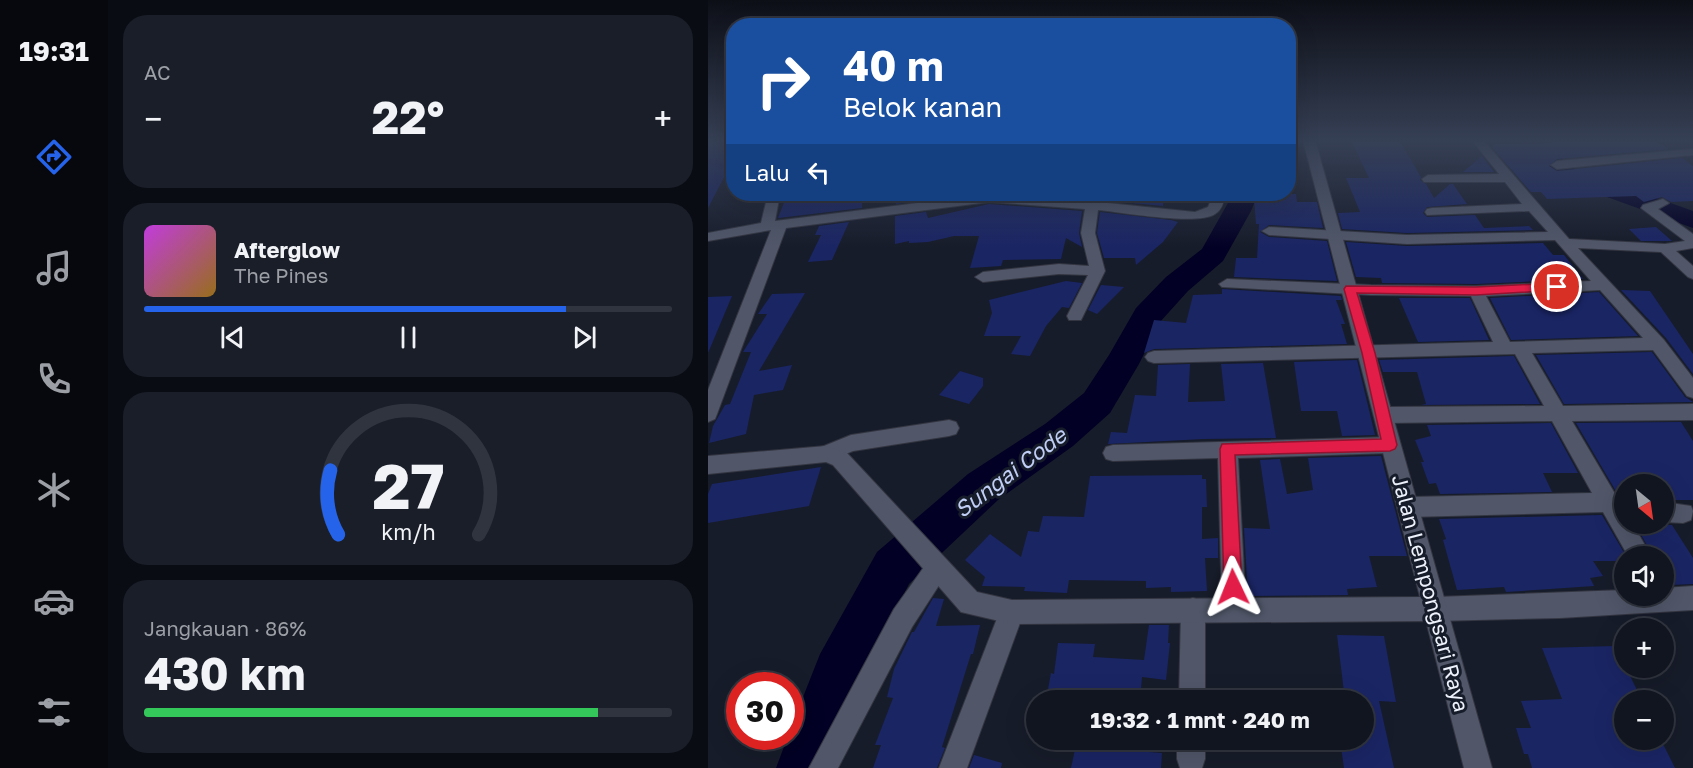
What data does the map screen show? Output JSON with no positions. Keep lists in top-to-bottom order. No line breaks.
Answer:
{"streets":{"street":["Jalan Lempongsari Raya"]},"water":["Sungai Code"],"north":"bottom right","page":{"tabs":"19:31","tile":["AC",["Jangkauan · 86%","430 km"]],"turn":["40 m","Belok kanan"],"heat":["−","22°","+"],"then":"Lalu","song":["Afterglow","The Pines"],"map_buttons":["+","−"],"limit":"30","trip":"19:32 · 1 mnt · 240 m","gauge":["27","km/h"]}}
